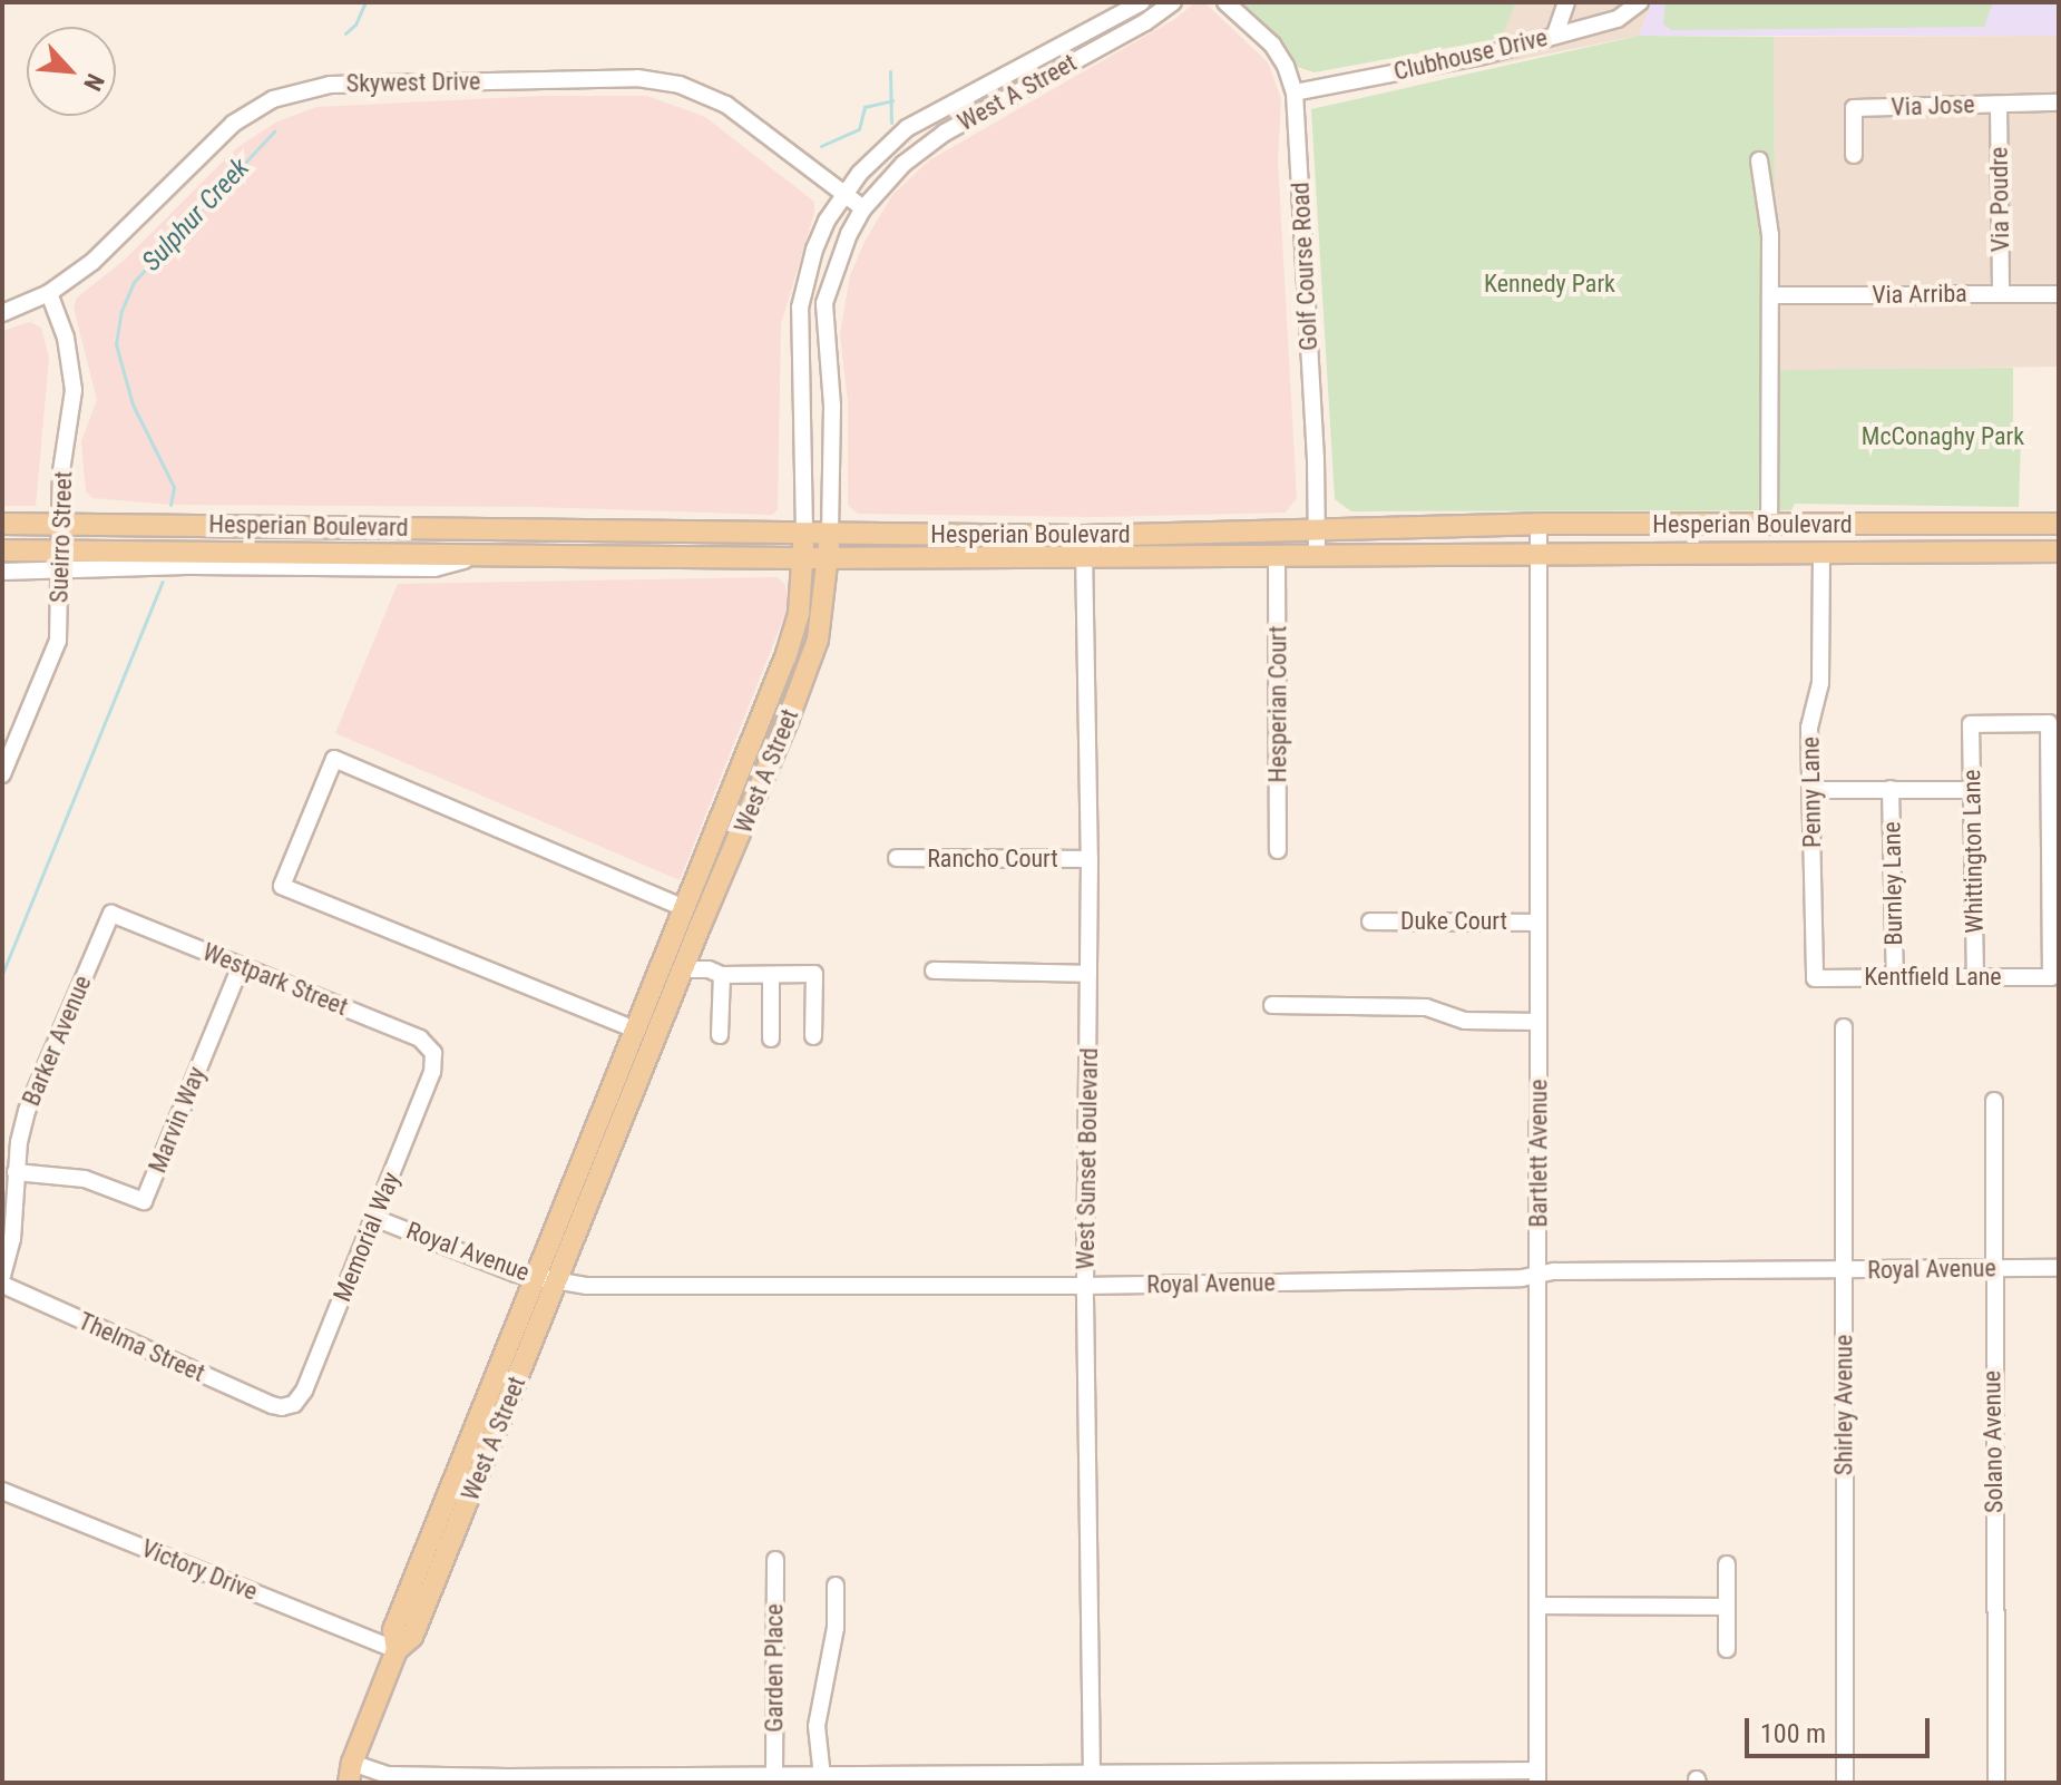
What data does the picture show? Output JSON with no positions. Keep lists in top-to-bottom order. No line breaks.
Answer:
{"streets":{"main road":["West A Street","Hesperian Boulevard"],"street":["Clubhouse Drive","Skywest Drive","Via Jose","Via Poudre","Golf Course Road","Via Arriba","Sueirro Street","Hesperian Court","Penny Lane","Whittington Lane","Rancho Court","Burnley Lane","Duke Court","Kentfield Lane","Westpark Street","Barker Avenue","Marvin Way","Bartlett Avenue","West Sunset Boulevard","Memorial Way","Royal Avenue","Thelma Street","Shirley Avenue","Solano Avenue","Victory Drive","Garden Place"]},"crossings":[["Clubhouse Drive","Golf Course Road"],["Skywest Drive","West A Street"],["Skywest Drive","Sueirro Street"],["West A Street","Hesperian Boulevard"],["West A Street","Royal Avenue"],["West A Street","Victory Drive"],["Via Jose","Via Poudre"],["Via Poudre","Via Arriba"],["Golf Course Road","Hesperian Boulevard"],["Hesperian Boulevard","Sueirro Street"],["Hesperian Boulevard","Hesperian Court"],["Hesperian Boulevard","Penny Lane"],["Hesperian Boulevard","Bartlett Avenue"],["Hesperian Boulevard","West Sunset Boulevard"],["Penny Lane","Kentfield Lane"],["Whittington Lane","Kentfield Lane"],["Rancho Court","West Sunset Boulevard"],["Burnley Lane","Kentfield Lane"],["Duke Court","Bartlett Avenue"],["Westpark Street","Barker Avenue"],["Westpark Street","Marvin Way"],["Westpark Street","Memorial Way"],["Barker Avenue","Marvin Way"],["Bartlett Avenue","Royal Avenue"],["West Sunset Boulevard","Royal Avenue"],["Memorial Way","Royal Avenue"],["Memorial Way","Thelma Street"],["Royal Avenue","Shirley Avenue"],["Royal Avenue","Solano Avenue"]],"water":["Sulphur Creek"],"parks":["Kennedy Park","McConaghy Park"],"scale_bar":"100 m","north":"bottom right"}
